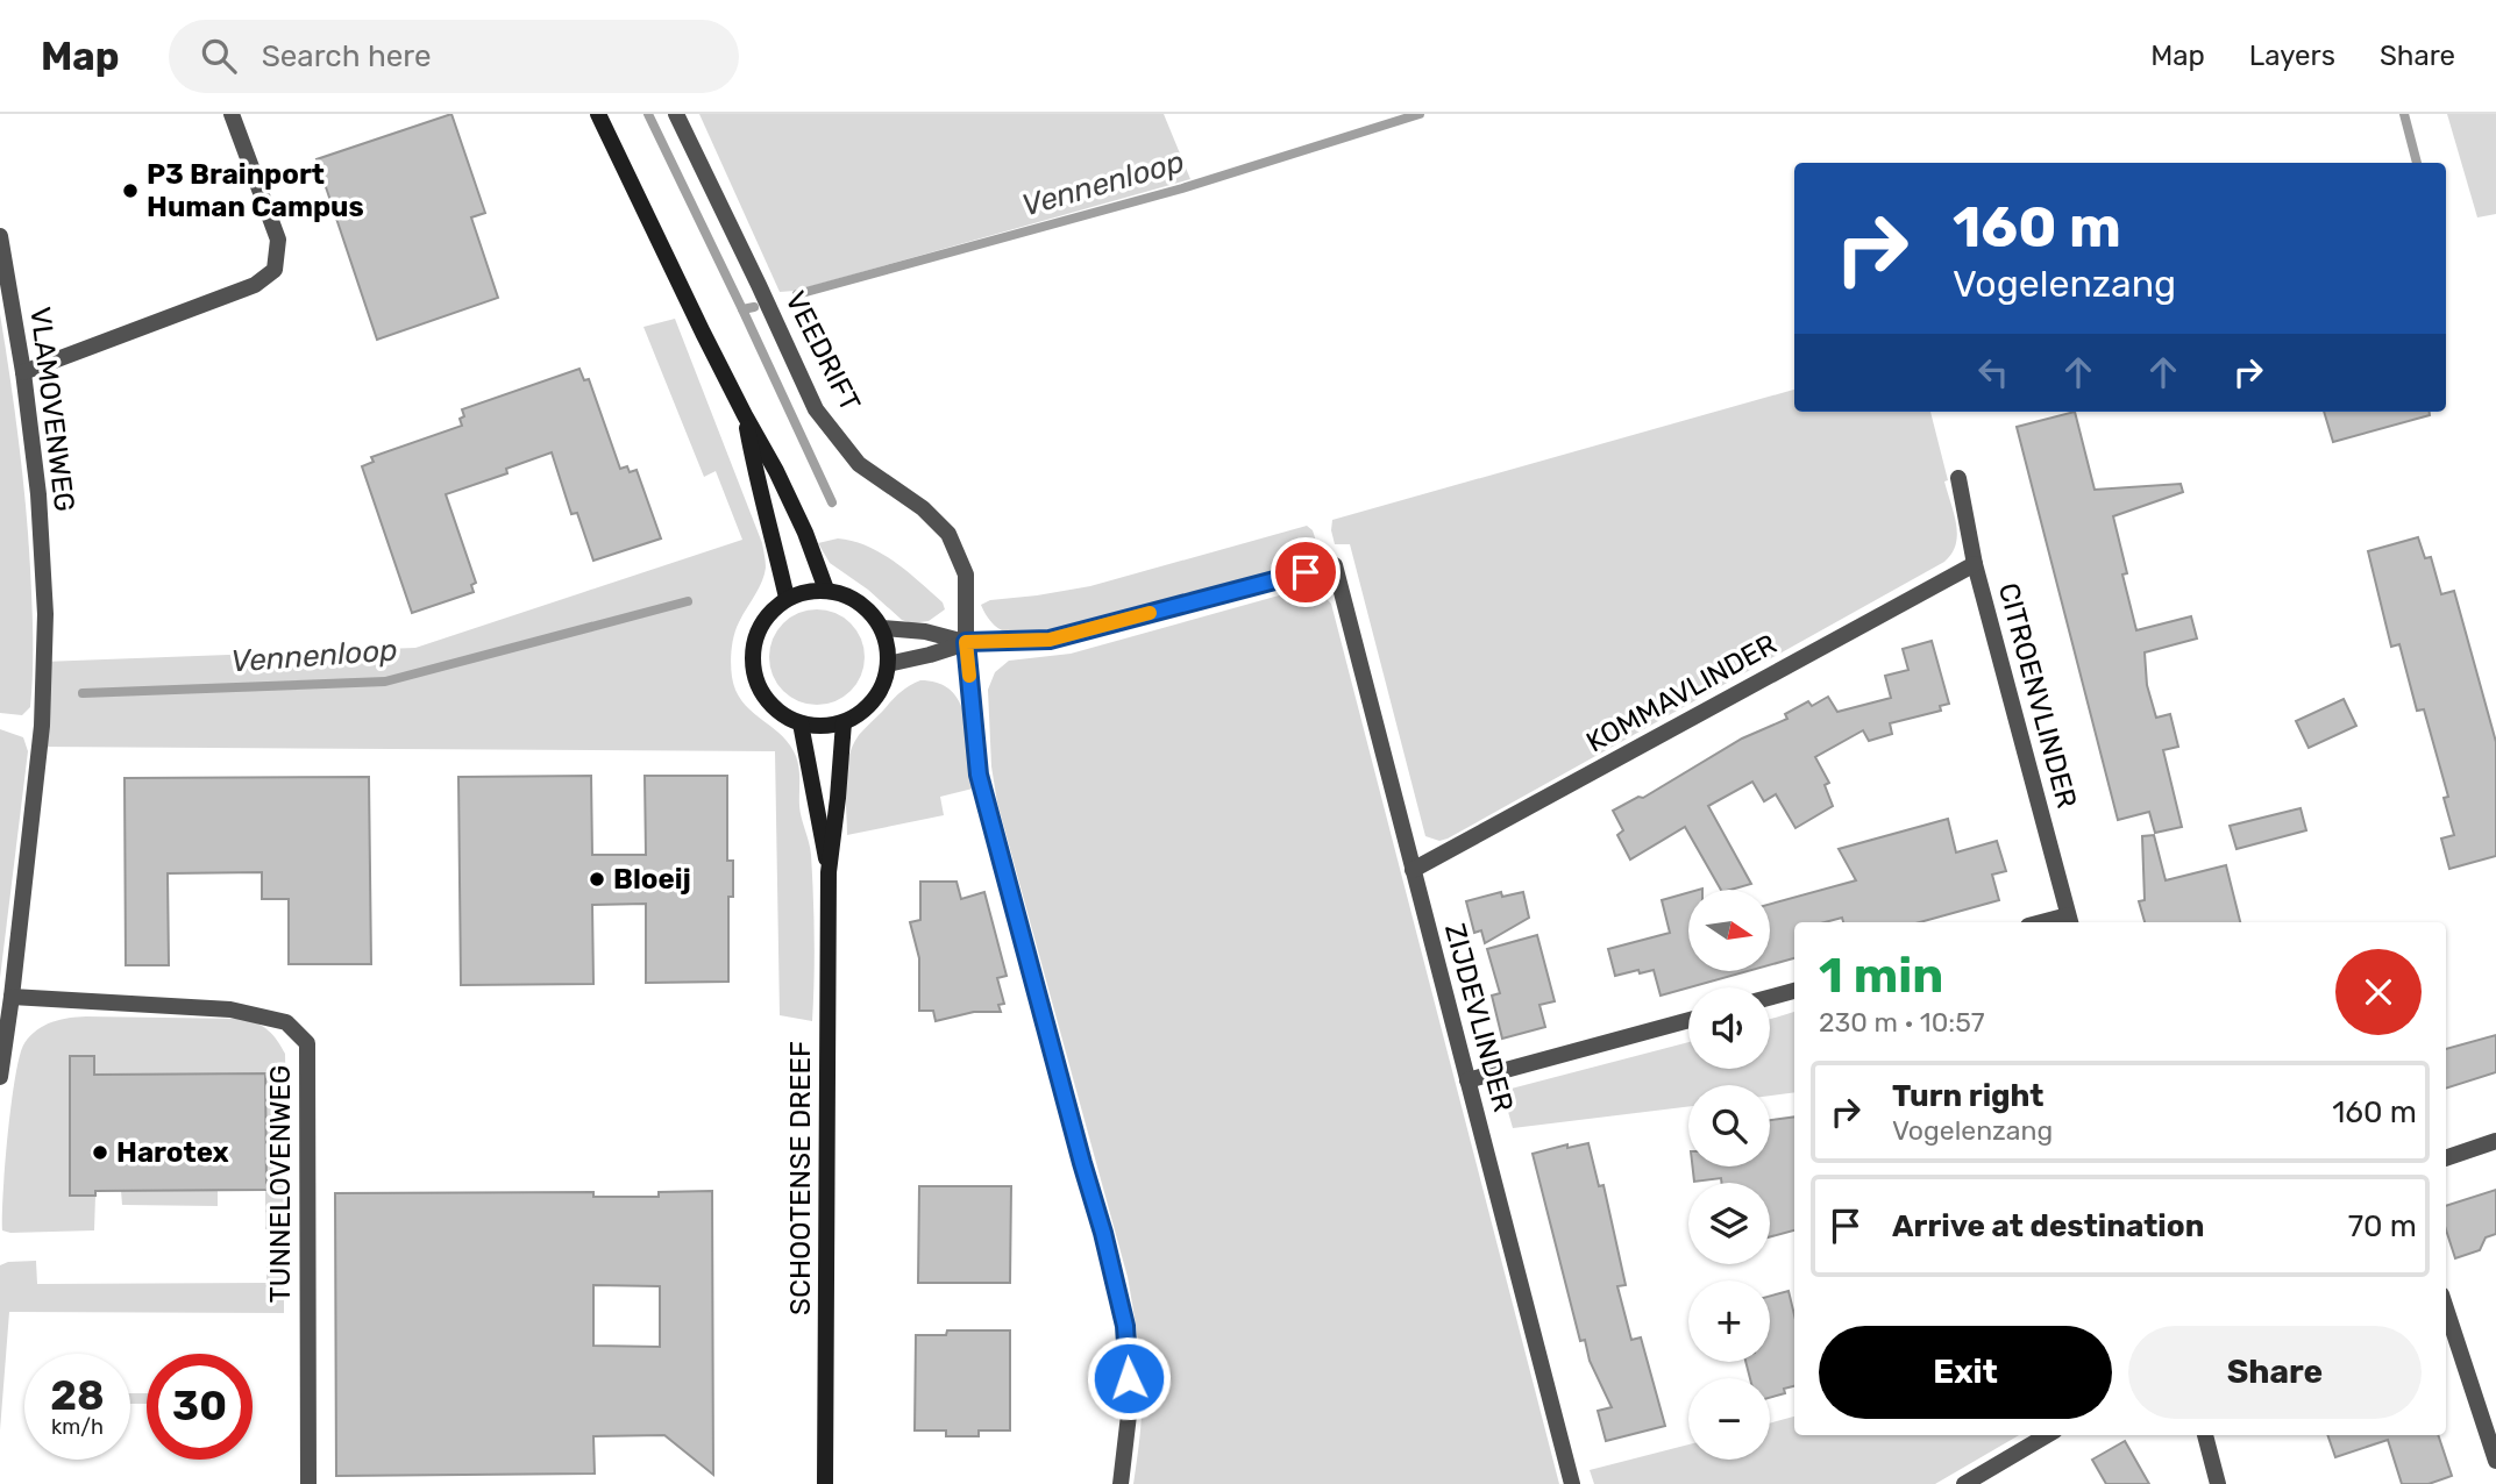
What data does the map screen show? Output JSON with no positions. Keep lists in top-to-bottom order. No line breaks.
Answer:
{"streets":{"street":["VEEDRIFT","VLAMOVENWEG","KOMMAVLINDER","CITROENVLINDER","ZIJDEVLINDER","SCHOOTENSE DREEF","TUNNELOVENWEG"]},"crossings":[["VEEDRIFT","ZIJDEVLINDER"],["VLAMOVENWEG","TUNNELOVENWEG"],["KOMMAVLINDER","CITROENVLINDER"],["KOMMAVLINDER","ZIJDEVLINDER"]],"water":["Vennenloop"],"places":["P3 Brainport Human Campus","Bloeij","Harotex"],"north":"right","page":{"header":"Map","search":"Search here","nav":["Map","Layers","Share"],"turn":["160 m","Vogelenzang"],"map_buttons":["+","−"],"heading":["1 min","230 m · 10:57"],"list":[{"name":"Turn right","note":"Vogelenzang","value":"160 m"},{"name":"Arrive at destination","value":"70 m"}],"buttons":["Exit","Share"],"speed":"28 km/h","limit":"30"}}
